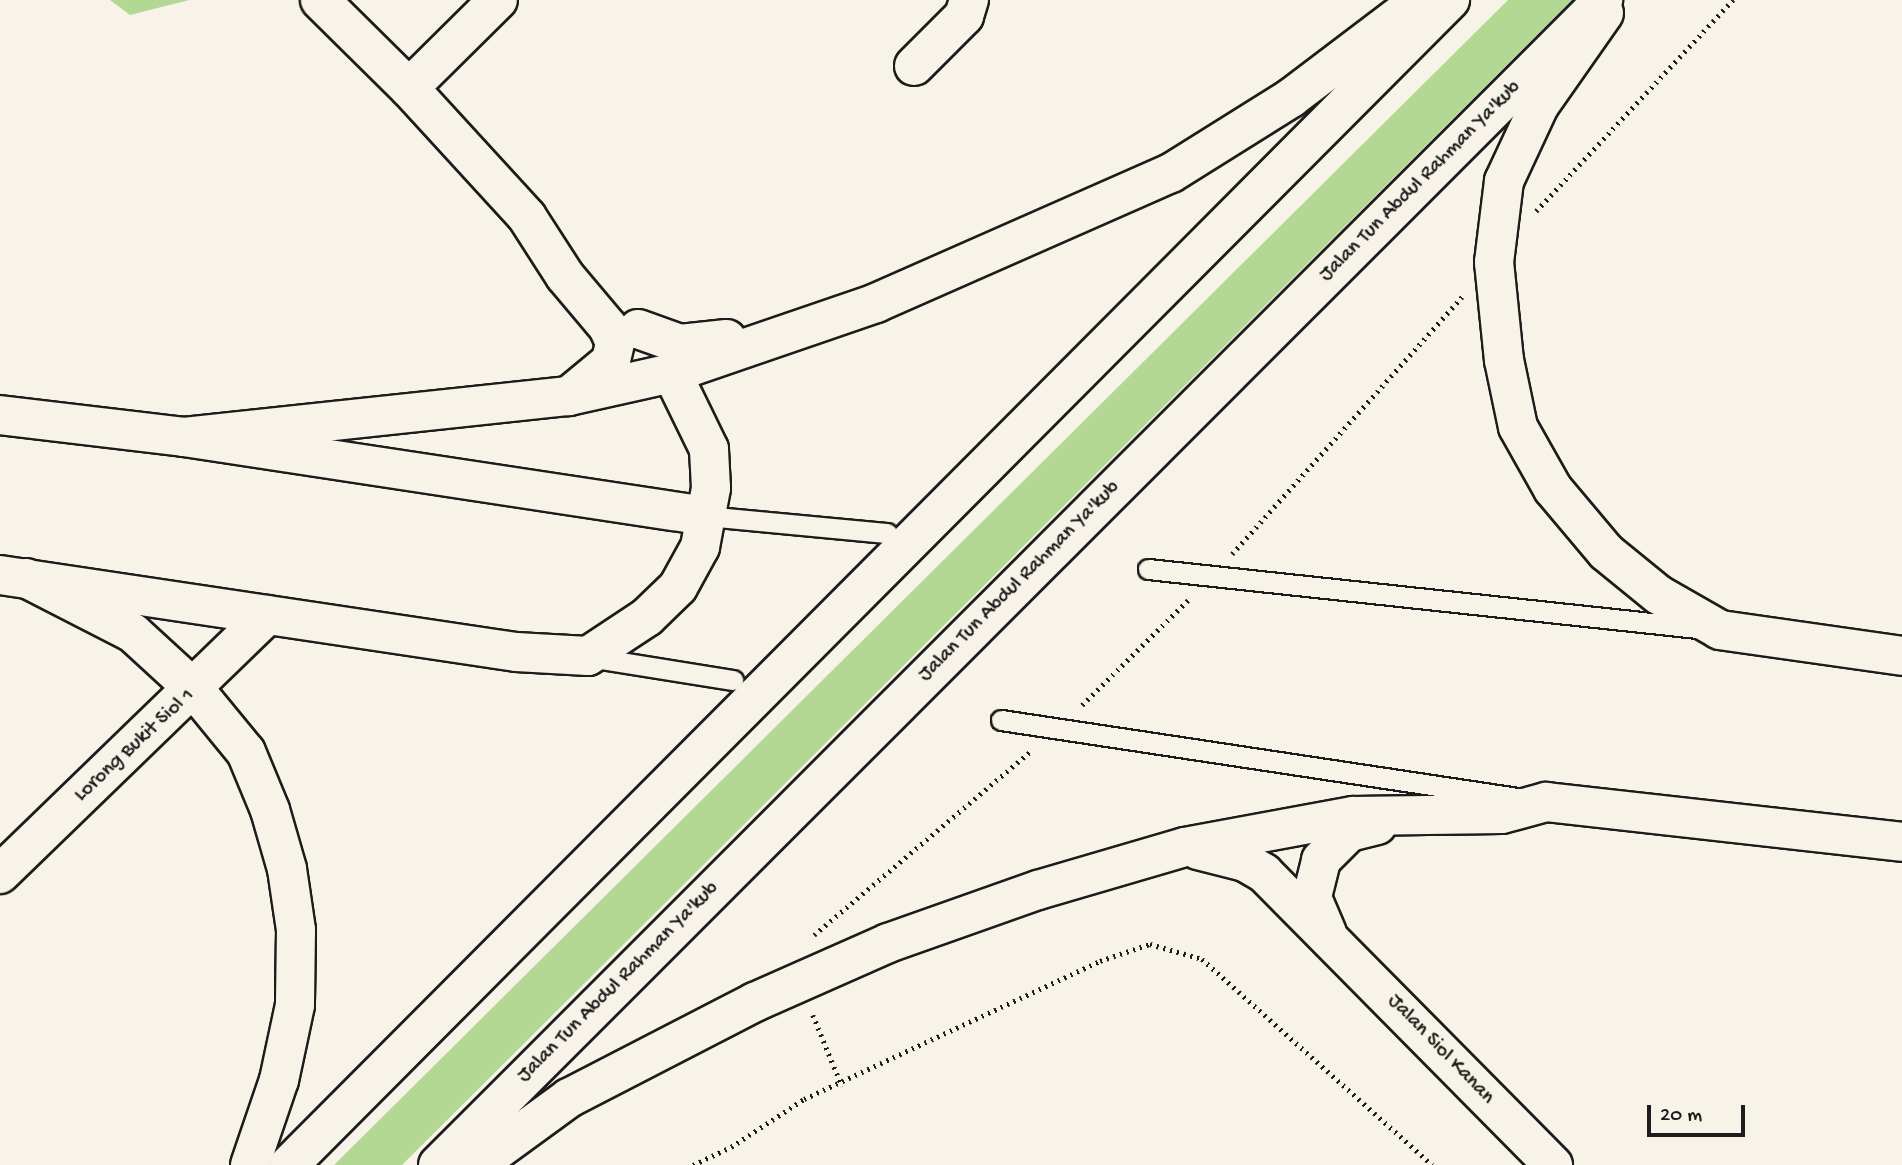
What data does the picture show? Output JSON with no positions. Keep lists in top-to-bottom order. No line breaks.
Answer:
{"streets":{"street":["Jalan Tun Abdul Rahman Ya'kub","Lorong Bukit Siol 1","Jalan Siol Kanan"]},"scale_bar":"20 m"}
